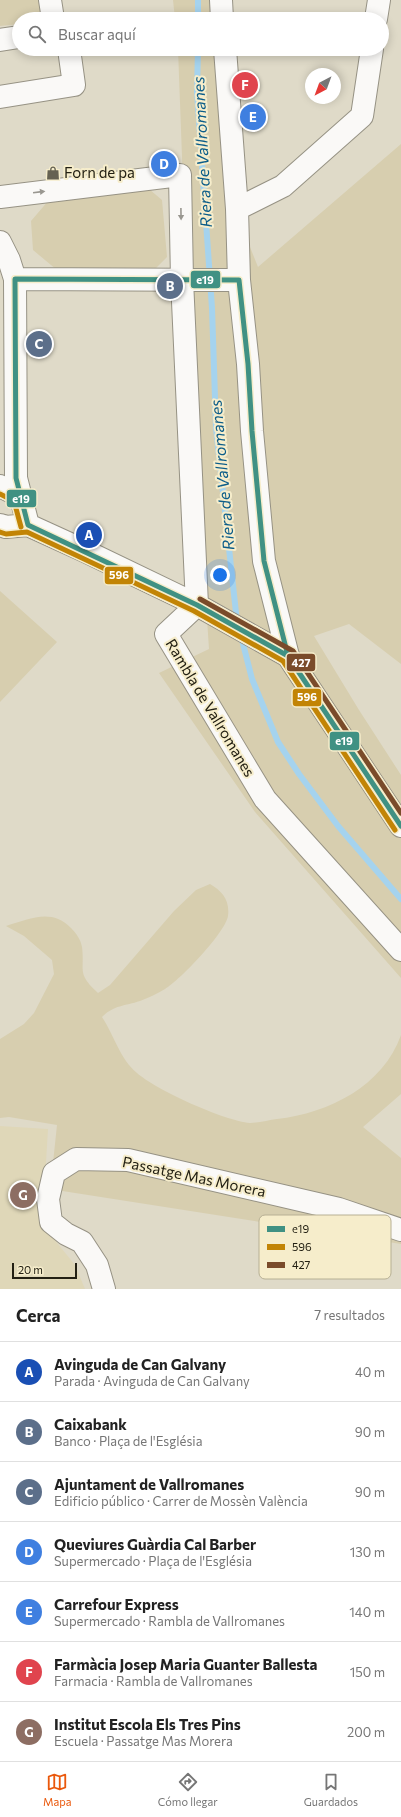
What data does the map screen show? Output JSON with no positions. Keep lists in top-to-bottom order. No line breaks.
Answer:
{"streets":{"street":["Rambla de Vallromanes","Passatge Mas Morera"]},"water":["Riera de Vallromanes"],"places":{"shop":["Forn de pa"]},"lines":["transit line e19","transit line 596","transit line 427"],"legend":["e19","596","427"],"scale_bar":"20 m","north":"bottom left","page":{"search":"Buscar aquí","pins":["F","E","D","B","C","A","G"],"scale":"20 m","heading":["Cerca","7 resultados"],"list":[{"mark":"A","name":"Avinguda de Can Galvany","note":"Parada · Avinguda de Can Galvany","value":"40 m"},{"mark":"B","name":"Caixabank","note":"Banco · Plaça de l'Església","value":"90 m"},{"mark":"C","name":"Ajuntament de Vallromanes","note":"Edificio público · Carrer de Mossèn València","value":"90 m"},{"mark":"D","name":"Queviures Guàrdia Cal Barber","note":"Supermercado · Plaça de l'Església","value":"130 m"},{"mark":"E","name":"Carrefour Express","note":"Supermercado · Rambla de Vallromanes","value":"140 m"},{"mark":"F","name":"Farmàcia Josep Maria Guanter Ballesta","note":"Farmacia · Rambla de Vallromanes","value":"150 m"},{"mark":"G","name":"Institut Escola Els Tres Pins","note":"Escuela · Passatge Mas Morera","value":"200 m"}],"nav":["Mapa","Cómo llegar","Guardados"]}}
